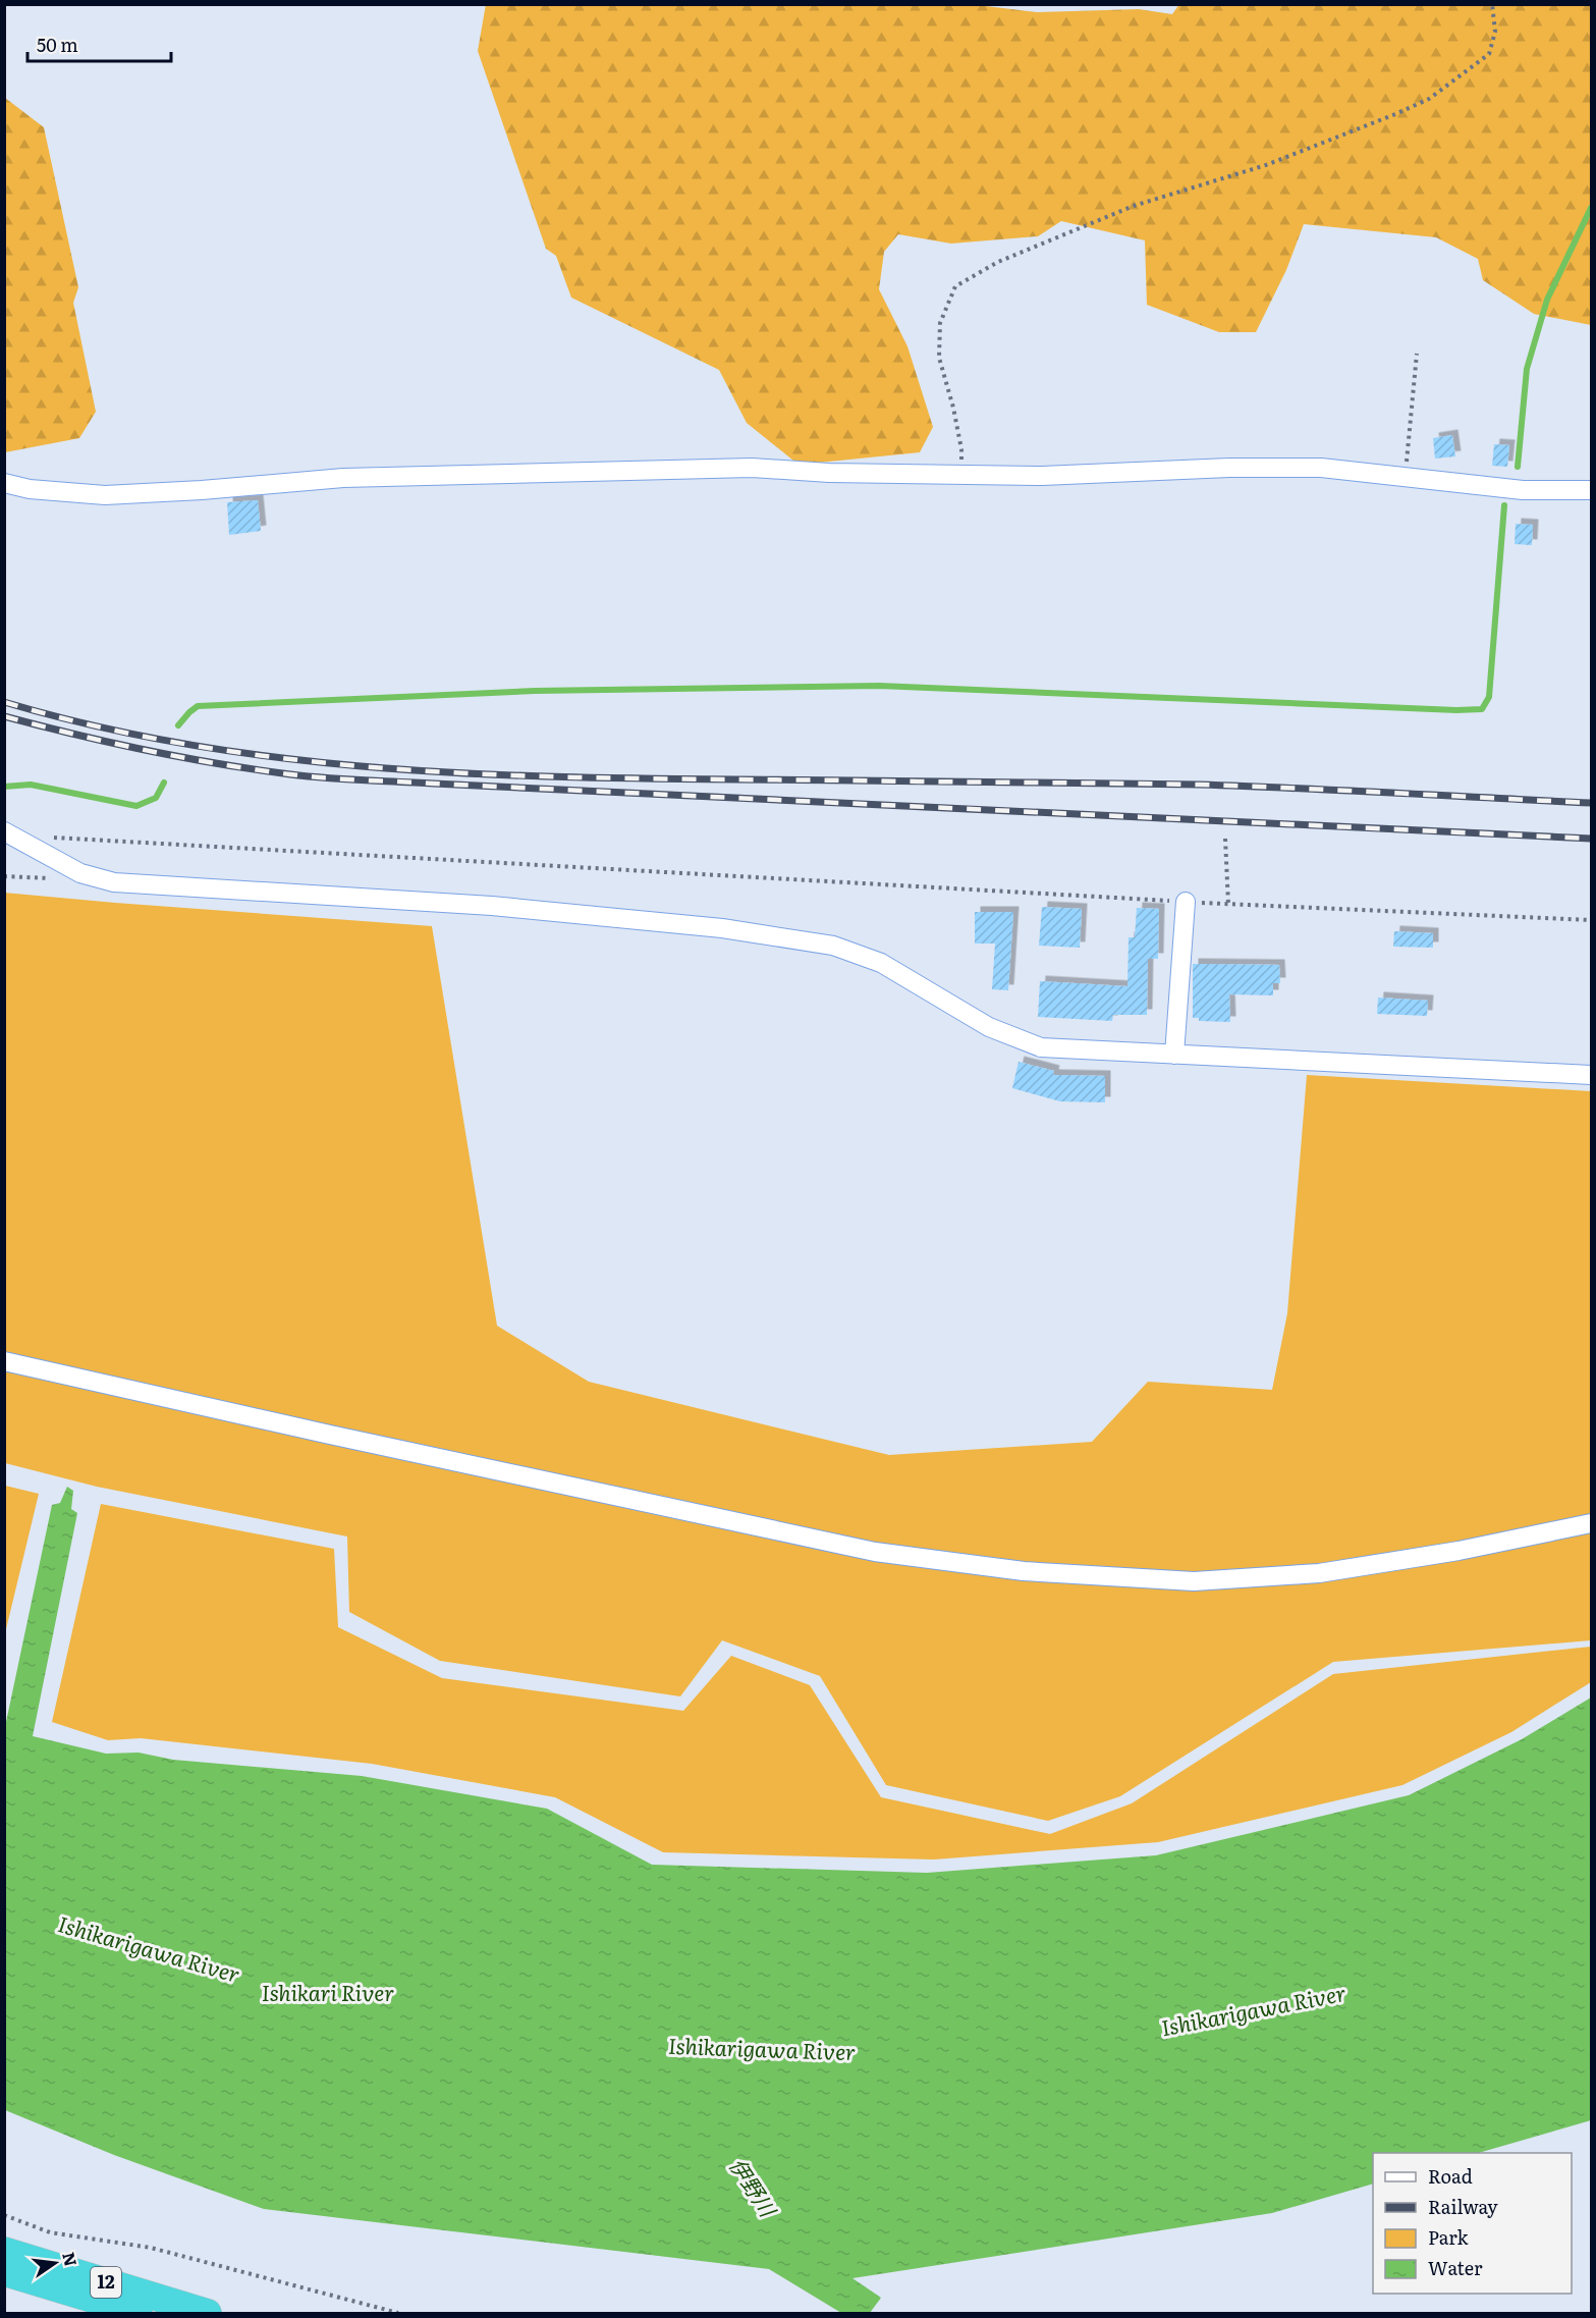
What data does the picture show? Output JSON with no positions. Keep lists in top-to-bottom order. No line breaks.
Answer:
{"streets":{"highway":["12"]},"water":["Ishikarigawa River","Ishikari River","伊野川"],"legend":["Road","Railway","Park","Water"],"scale_bar":"50 m","north":"right"}
